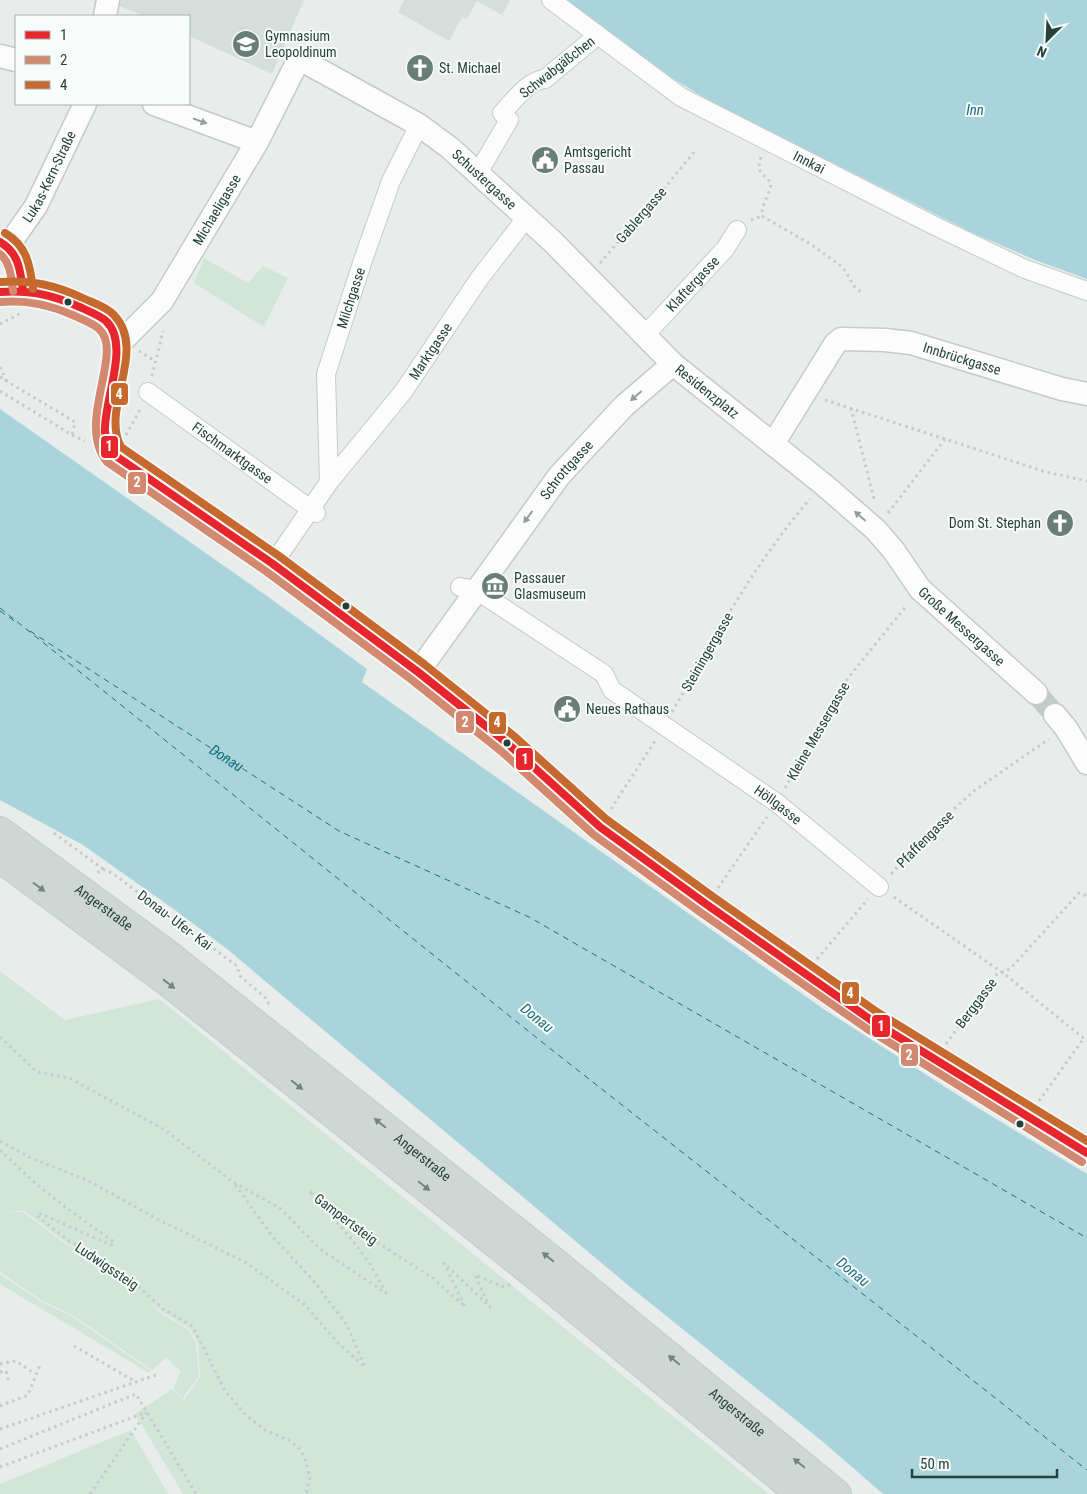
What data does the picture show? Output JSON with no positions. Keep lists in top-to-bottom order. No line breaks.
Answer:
{"streets":{"main road":["Angerstraße"],"street":["Schwabgäßchen","Innkai","Lukas-Kern-Straße","Schustergasse","Michaeligasse","Klaftergasse","Milchgasse","Marktgasse","Innbrückgasse","Residenzplatz","Fischmarktgasse","Schrottgasse","Große Messergasse","Höllgasse"],"path":["Gablergasse","Steiningergasse","Kleine Messergasse","Pfaffengasse","Donau- Ufer- Kai","Berggasse","Gampertsteig","Ludwigssteig"]},"crossings":[["Schwabgäßchen","Innkai"],["Schwabgäßchen","Schustergasse"],["Schustergasse","Michaeligasse"],["Schustergasse","Gablergasse"],["Schustergasse","Klaftergasse"],["Schustergasse","Milchgasse"],["Schustergasse","Marktgasse"],["Schustergasse","Residenzplatz"],["Klaftergasse","Residenzplatz"],["Milchgasse","Marktgasse"],["Marktgasse","Fischmarktgasse"],["Residenzplatz","Schrottgasse"],["Residenzplatz","Große Messergasse"],["Residenzplatz","Steiningergasse"],["Schrottgasse","Höllgasse"],["Große Messergasse","Kleine Messergasse"],["Steiningergasse","Höllgasse"],["Kleine Messergasse","Höllgasse"],["Höllgasse","Pfaffengasse"],["Angerstraße","Gampertsteig"]],"one_way":["Schrottgasse"],"water":["Inn","Donau"],"places":{"school or university":["Gymnasium Leopoldinum"],"church":["St. Michael","Dom St. Stephan"],"public building":["Amtsgericht Passau","Neues Rathaus"],"museum":["Passauer Glasmuseum"]},"lines":["transit line 4","transit line 1","transit line 2"],"legend":["1","2","4"],"scale_bar":"50 m","north":"bottom left"}
